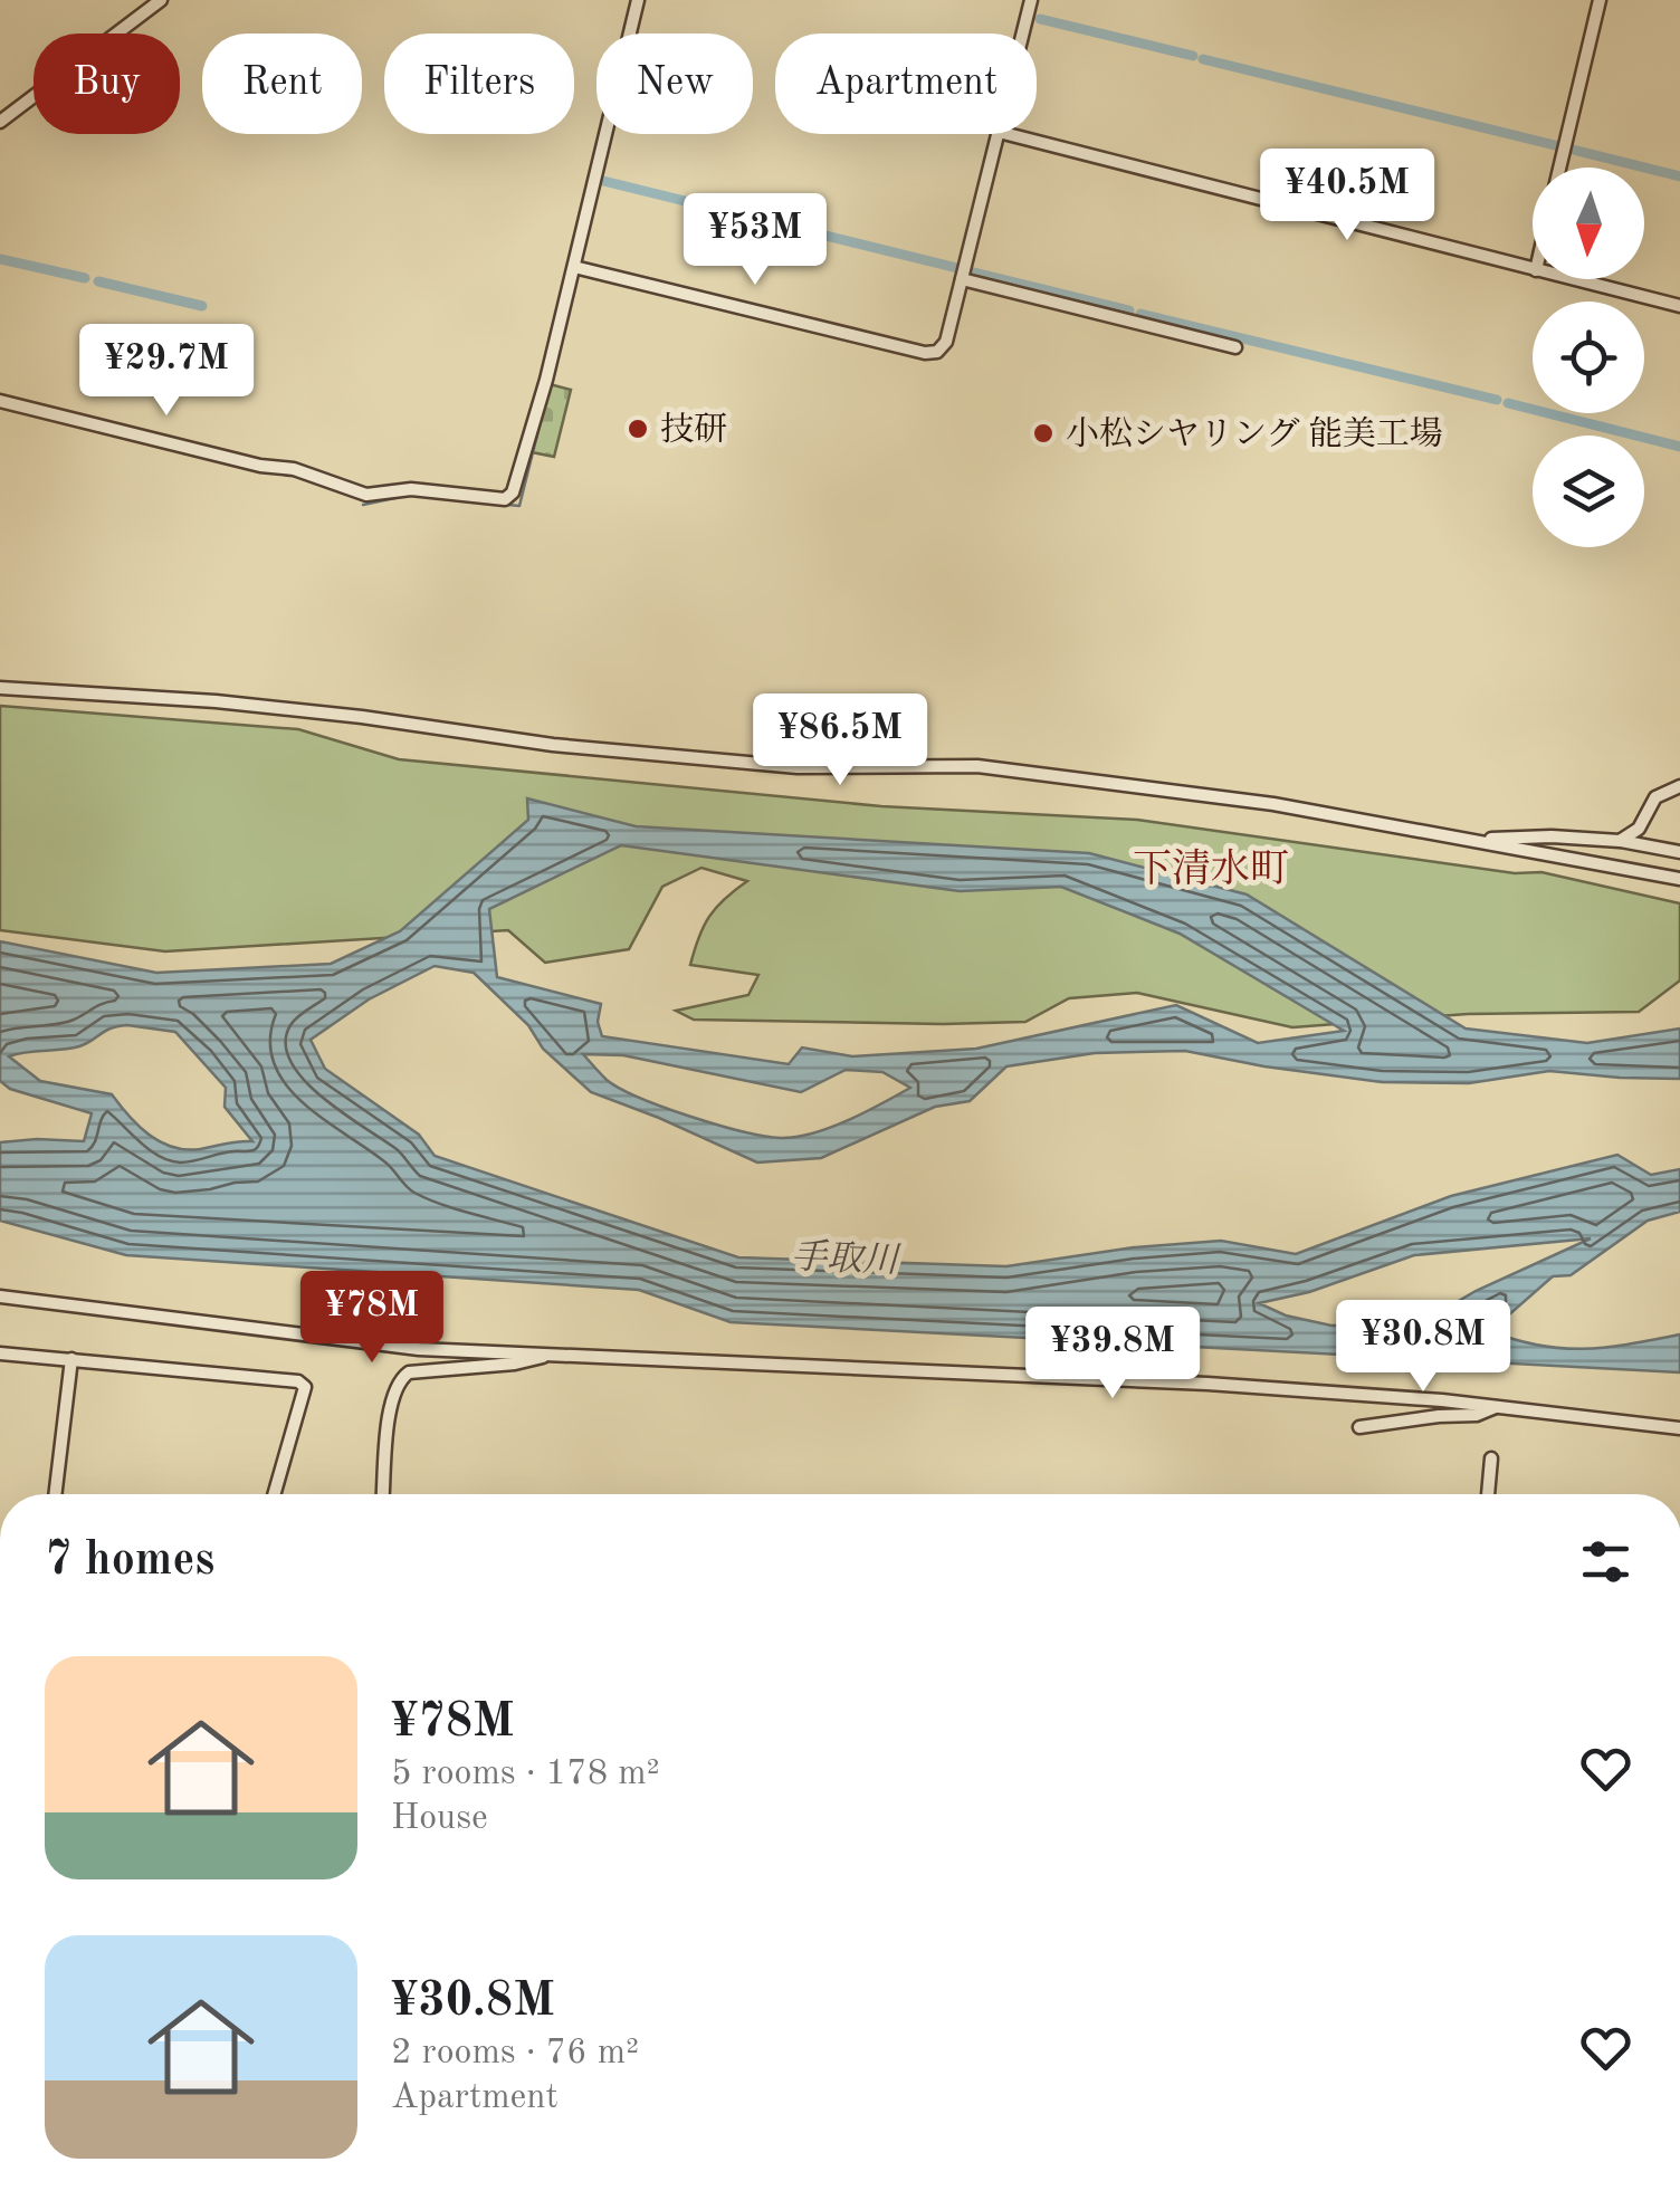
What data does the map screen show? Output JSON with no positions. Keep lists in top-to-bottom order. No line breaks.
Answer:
{"districts":["下清水町"],"water":["手取川"],"places":["技研","小松シヤリング 能美工場"],"north":"bottom","page":{"chip":["Buy","Rent","Filters","New","Apartment"],"price":["¥40.5M","¥53M","¥29.7M","¥86.5M","¥78M","¥30.8M","¥39.8M"],"heading":"7 homes","list":[{"name":"¥78M","note":"5 rooms · 178 m² · House"},{"name":"¥30.8M","note":"2 rooms · 76 m² · Apartment"}]}}
